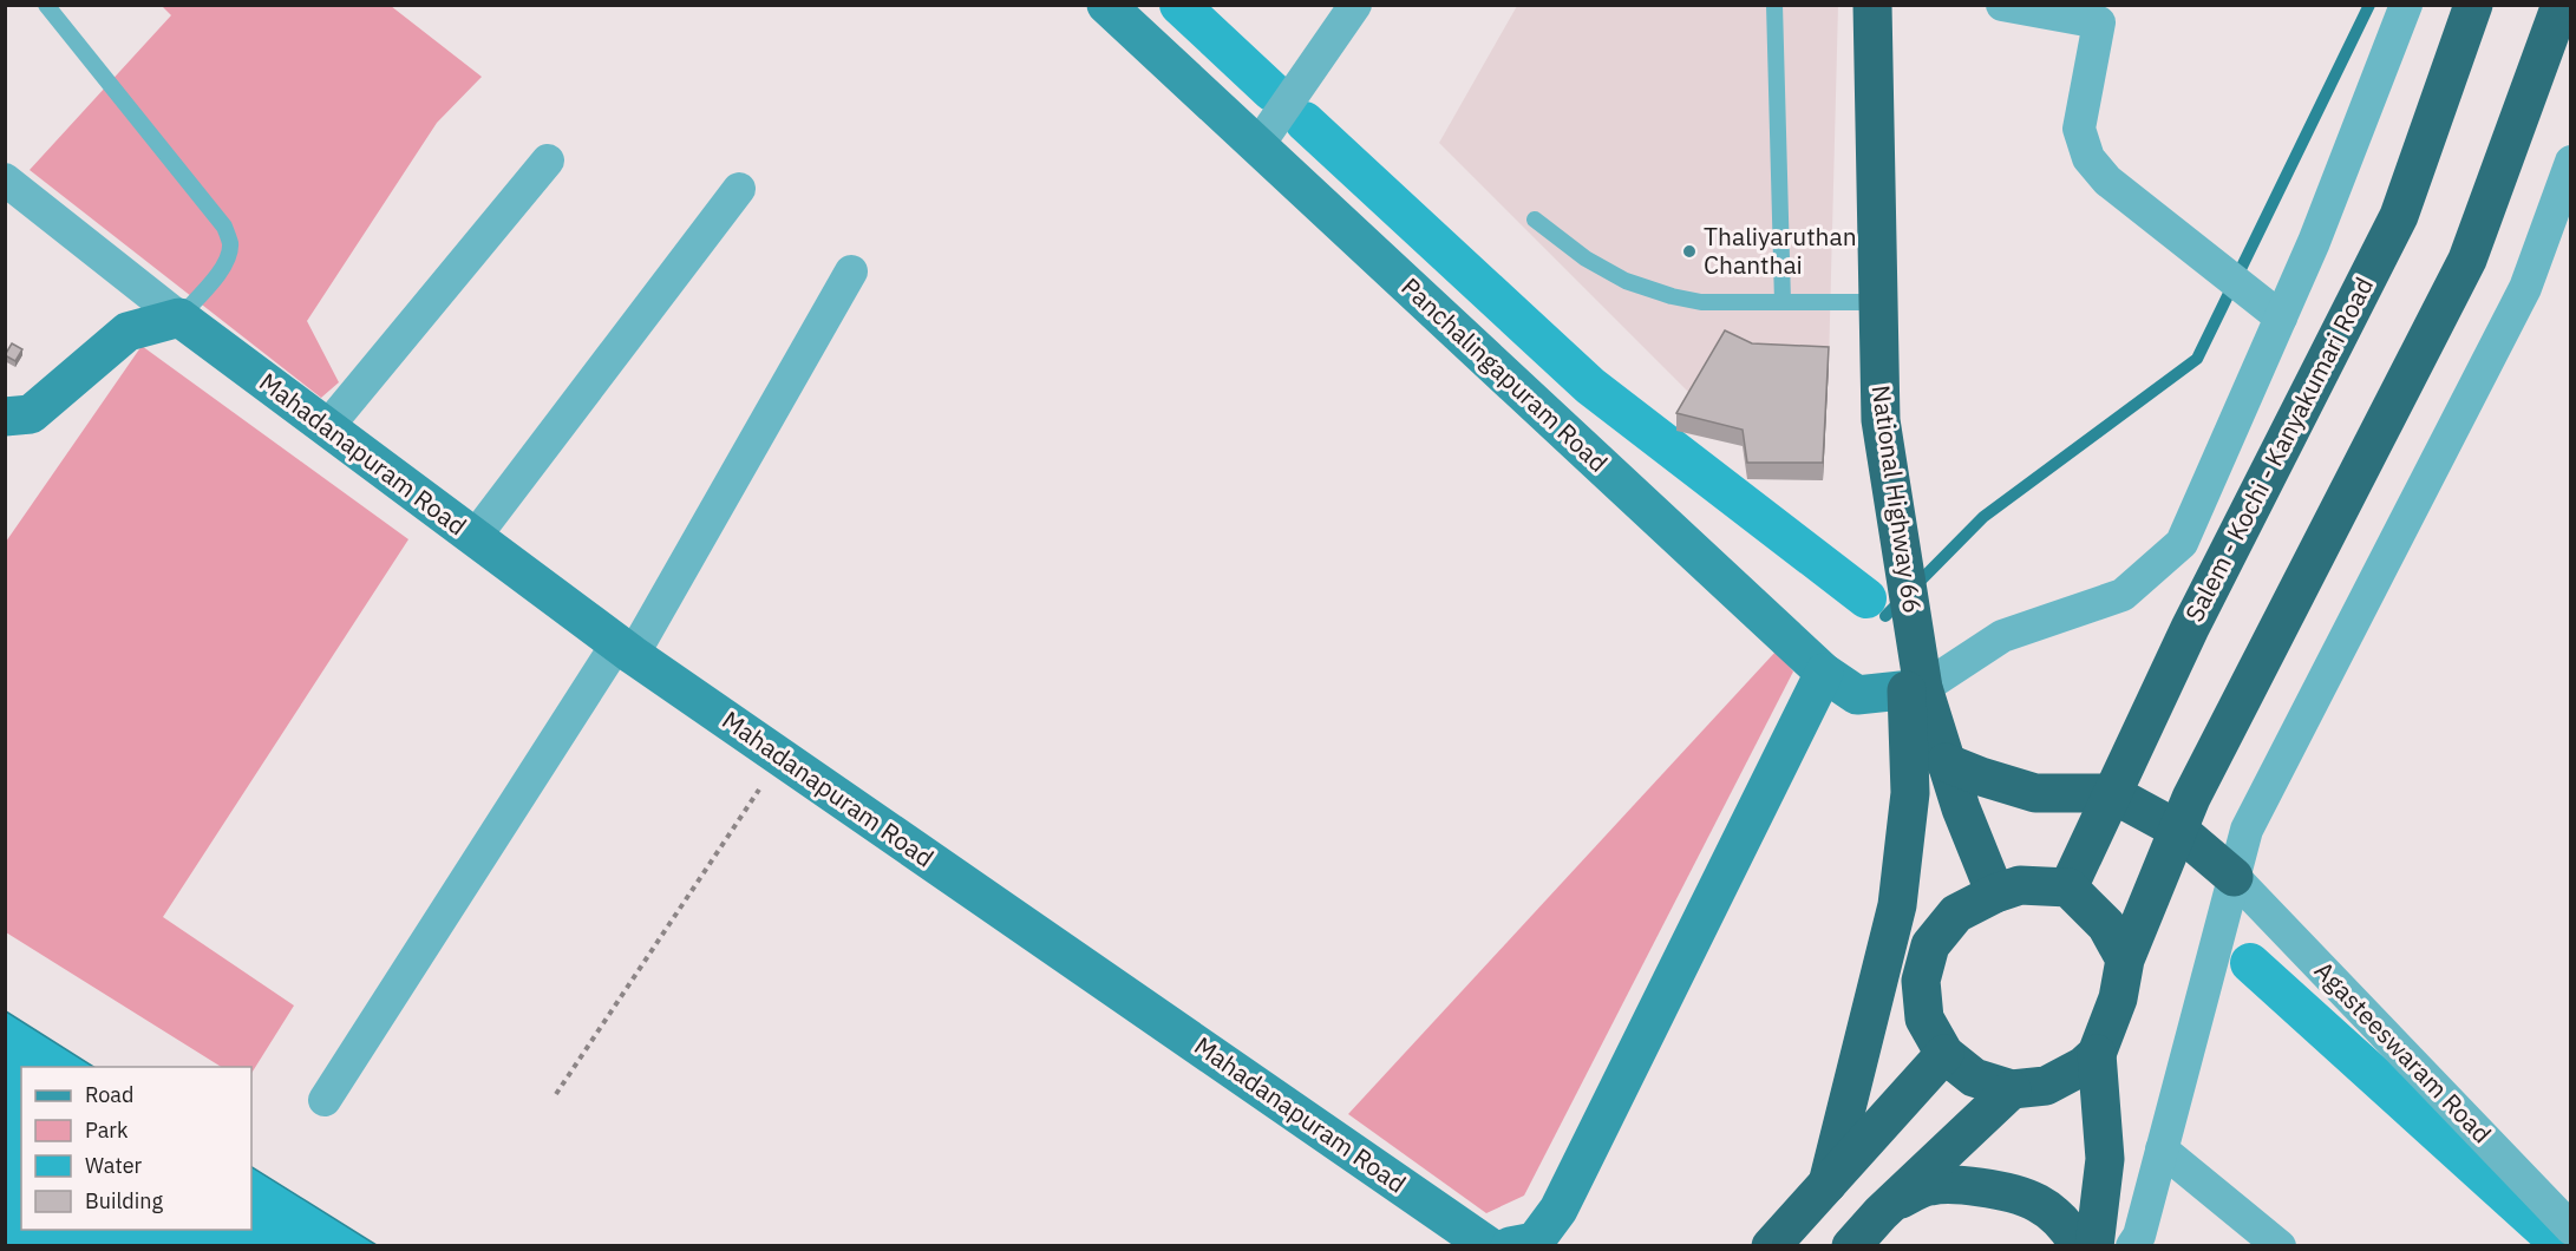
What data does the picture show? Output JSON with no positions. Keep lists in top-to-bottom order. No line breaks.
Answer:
{"streets":{"highway":["Salem - Kochi - Kanyakumari Road","National Highway 66"],"street":["Panchalingapuram Road","Mahadanapuram Road","Agasteeswaram Road"]},"crossings":[["Panchalingapuram Road","National Highway 66"],["Salem - Kochi - Kanyakumari Road","National Highway 66"]],"places":["Thaliyaruthan Chanthai"],"legend":["Road","Park","Water","Building"]}
